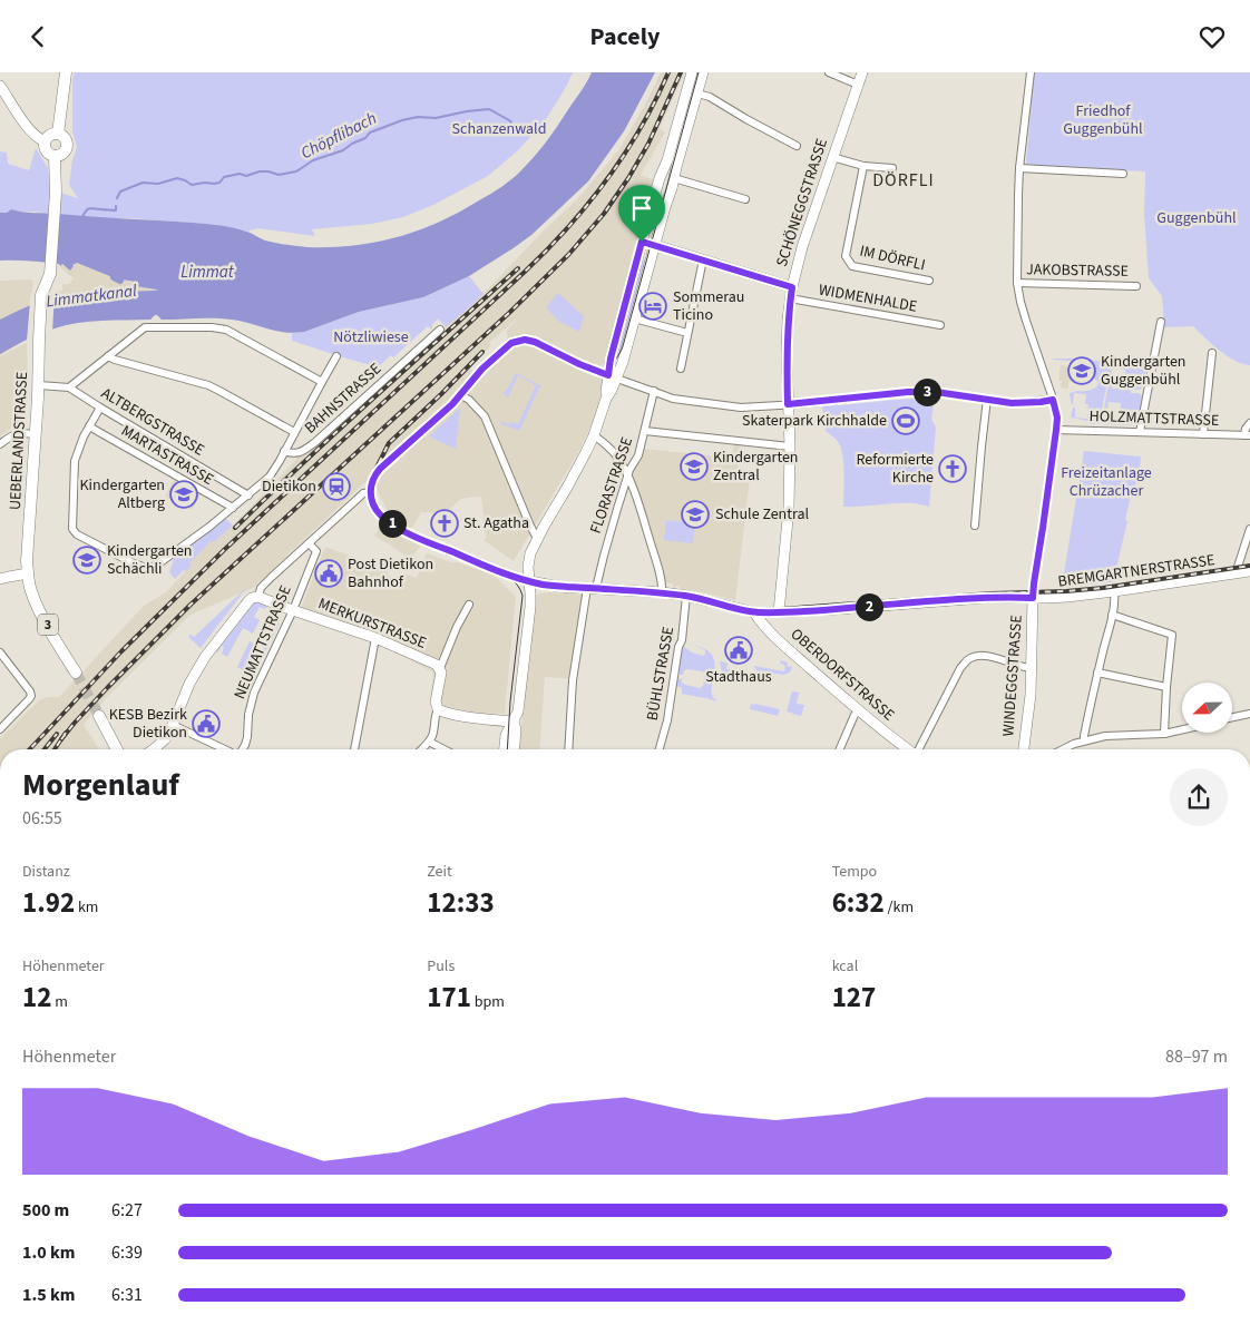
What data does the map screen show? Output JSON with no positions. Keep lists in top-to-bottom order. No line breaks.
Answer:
{"streets":{"main road":["SCHÖNEGGSTRASSE","UEBERLANDSTRASSE","BREMGARTNERSTRASSE","MERKURSTRASSE","3","OBERDORFSTRASSE","WINDEGGSTRASSE"],"street":["IM DÖRFLI","JAKOBSTRASSE","WIDMENHALDE","BAHNSTRASSE","HOLZMATTSTRASSE","ALTBERGSTRASSE","MARTASTRASSE","FLORASTRASSE","NEUMATTSTRASSE","BÜHLSTRASSE"]},"crossings":[["SCHÖNEGGSTRASSE","WIDMENHALDE"],["SCHÖNEGGSTRASSE","BREMGARTNERSTRASSE"],["ALTBERGSTRASSE","UEBERLANDSTRASSE"],["FLORASTRASSE","BREMGARTNERSTRASSE"],["BREMGARTNERSTRASSE","BÜHLSTRASSE"],["BREMGARTNERSTRASSE","OBERDORFSTRASSE"],["BREMGARTNERSTRASSE","WINDEGGSTRASSE"],["MERKURSTRASSE","NEUMATTSTRASSE"]],"districts":["DÖRFLI"],"water":["Chöpflibach","Limmat","Limmatkanal"],"parks":["Friedhof Guggenbühl","Schanzenwald","Guggenbühl","Nötzliwiese","Freizeitanlage Chrüzacher"],"places":{"hotel":["Sommerau Ticino"],"school or university":["Kindergarten Guggenbühl","Kindergarten Zentral","Kindergarten Altberg","Schule Zentral","Kindergarten Schächli"],"sports":["Skaterpark Kirchhalde"],"church":["Reformierte Kirche","St. Agatha"],"station":["Dietikon"],"public building":["Post Dietikon Bahnhof","Stadthaus","KESB Bezirk Dietikon"]},"north":"left","page":{"header":"Pacely","pins":["3","1","2"],"heading":["Morgenlauf","06:55"],"stats":[["Distanz","1.92 km"],["Zeit","12:33"],["Tempo","6:32 /km"],["Höhenmeter","12 m"],["Puls","171 bpm"],["kcal","127"]],"chart":["Höhenmeter","88–97 m"],"list":[{"name":"500 m","note":"6:27"},{"name":"1.0 km","note":"6:39"},{"name":"1.5 km","note":"6:31"}]}}
